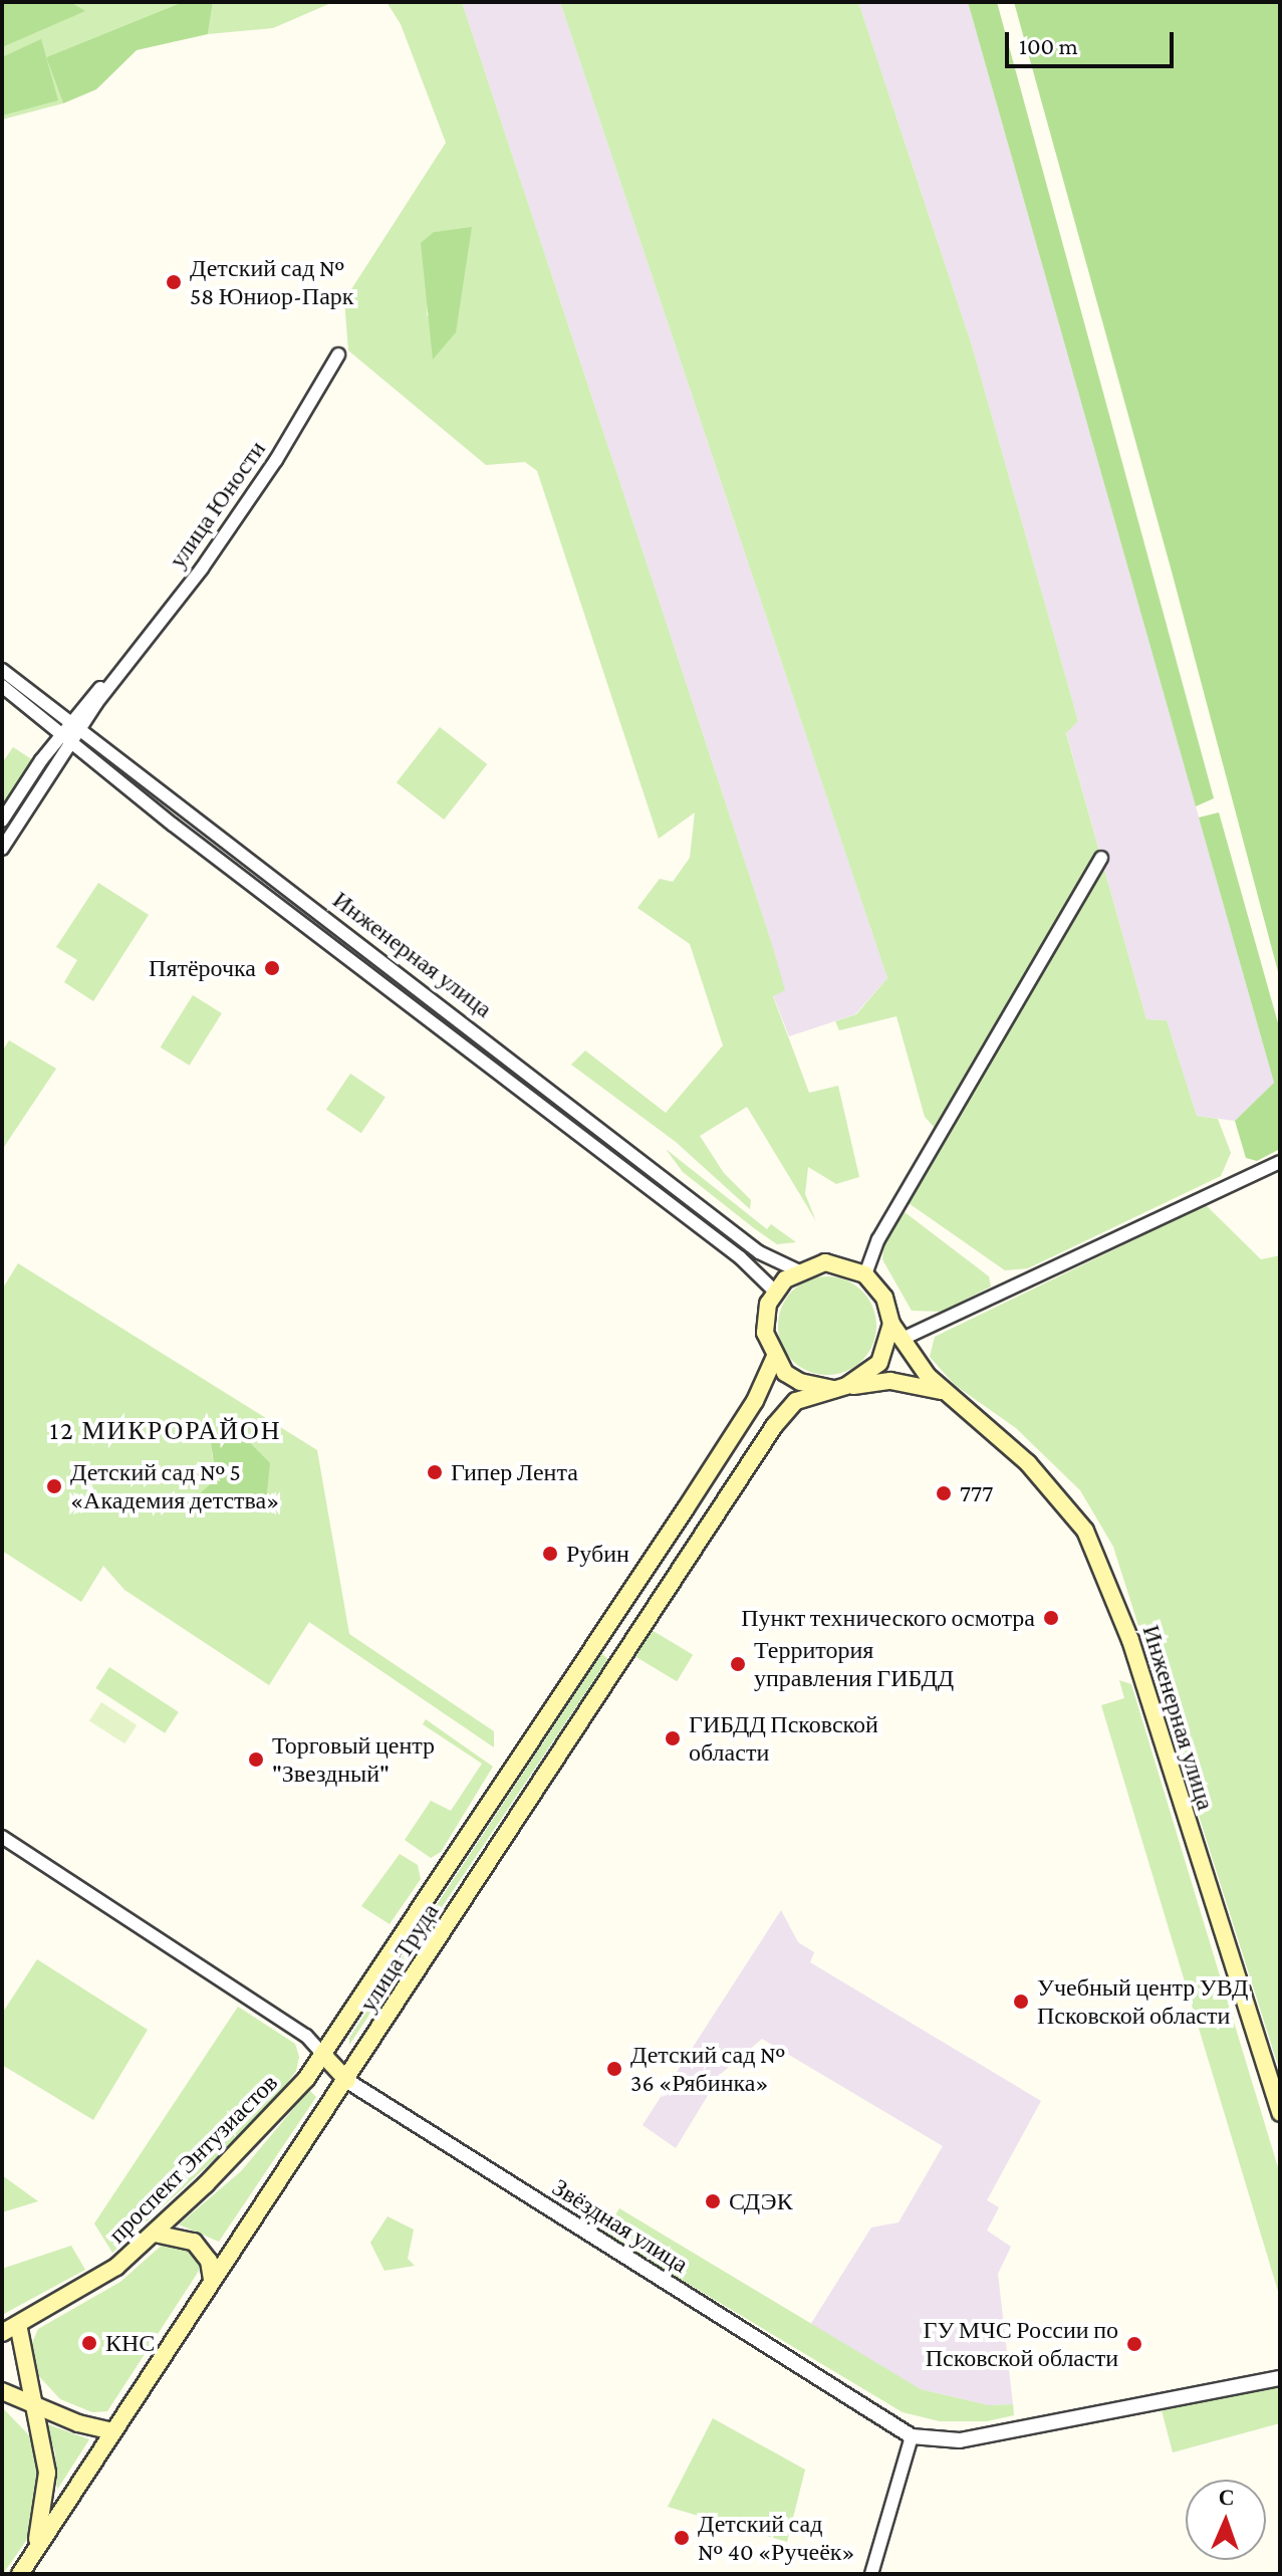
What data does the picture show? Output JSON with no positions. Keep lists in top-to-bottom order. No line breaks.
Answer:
{"streets":{"main road":["Инженерная улица","улица Труда","проспект Энтузиастов","Звёздная улица"],"street":["улица Юности"]},"crossings":[["улица Юности","Инженерная улица"],["Инженерная улица","улица Труда"],["улица Труда","проспект Энтузиастов"],["улица Труда","Звёздная улица"],["проспект Энтузиастов","Звёздная улица"]],"districts":["12 МИКРОРАЙОН"],"places":["Детский сад № 58 Юниор-Парк","Пятёрочка","Гипер Лента","Детский сад № 5 «Академия детства»","777","Рубин","Пункт технического осмотра","Территория управления ГИБДД","ГИБДД Псковской области","Торговый центр \"Звездный\"","Учебный центр УВД Псковской области","Детский сад № 36 «Рябинка»","СДЭК","КНС","ГУ МЧС России по Псковской области","Детский сад № 40 «Ручеёк»"],"scale_bar":"100 m","north":"top"}
